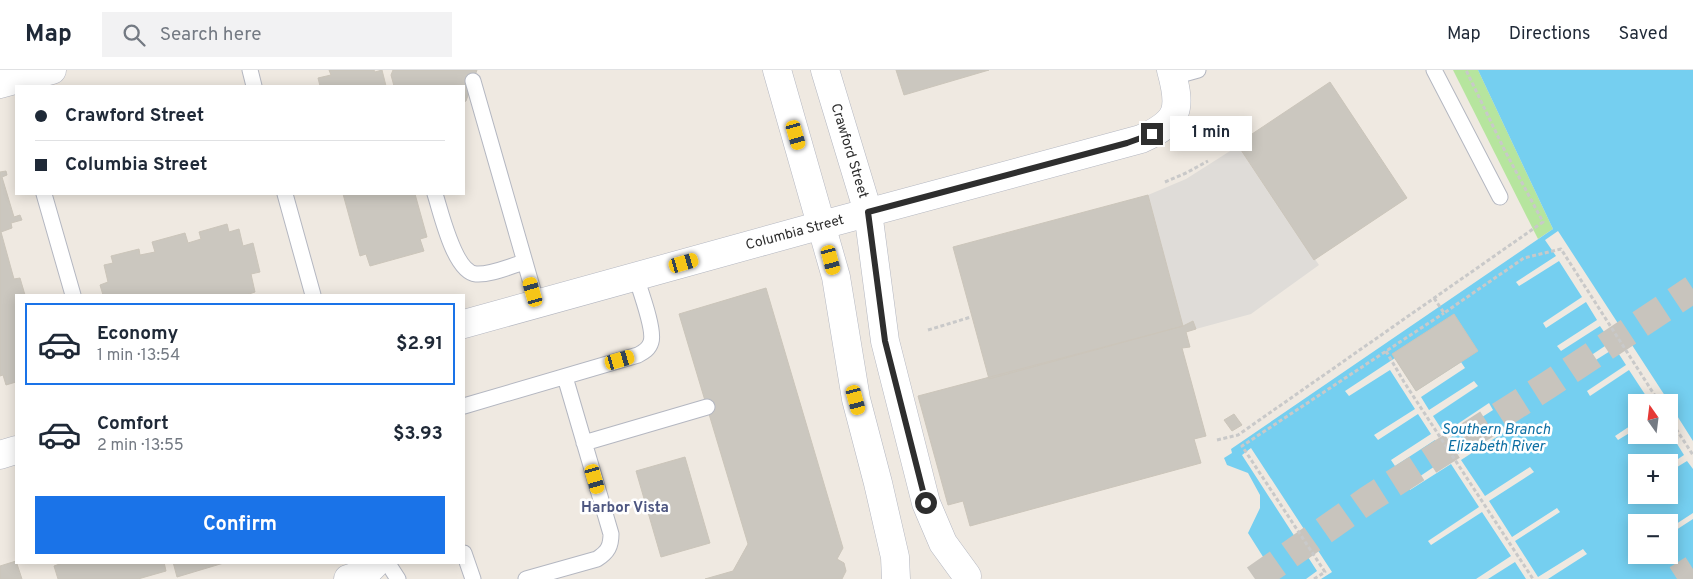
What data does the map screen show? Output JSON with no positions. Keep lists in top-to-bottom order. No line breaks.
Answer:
{"streets":{"main road":["Crawford Street","Columbia Street"]},"crossings":[["Crawford Street","Columbia Street"]],"districts":["Harbor Vista"],"water":["Southern Branch Elizabeth River"],"north":"top","page":{"header":"Map","search":"Search here","nav":["Map","Directions","Saved"],"banner":["Crawford Street","Columbia Street"],"bubble":"1 min","list":[{"name":"Economy","note":"1 min · 13:54","value":"$2.91"},{"name":"Comfort","note":"2 min · 13:55","value":"$3.93"}],"map_buttons":["+","−"],"buttons":"Confirm"}}
